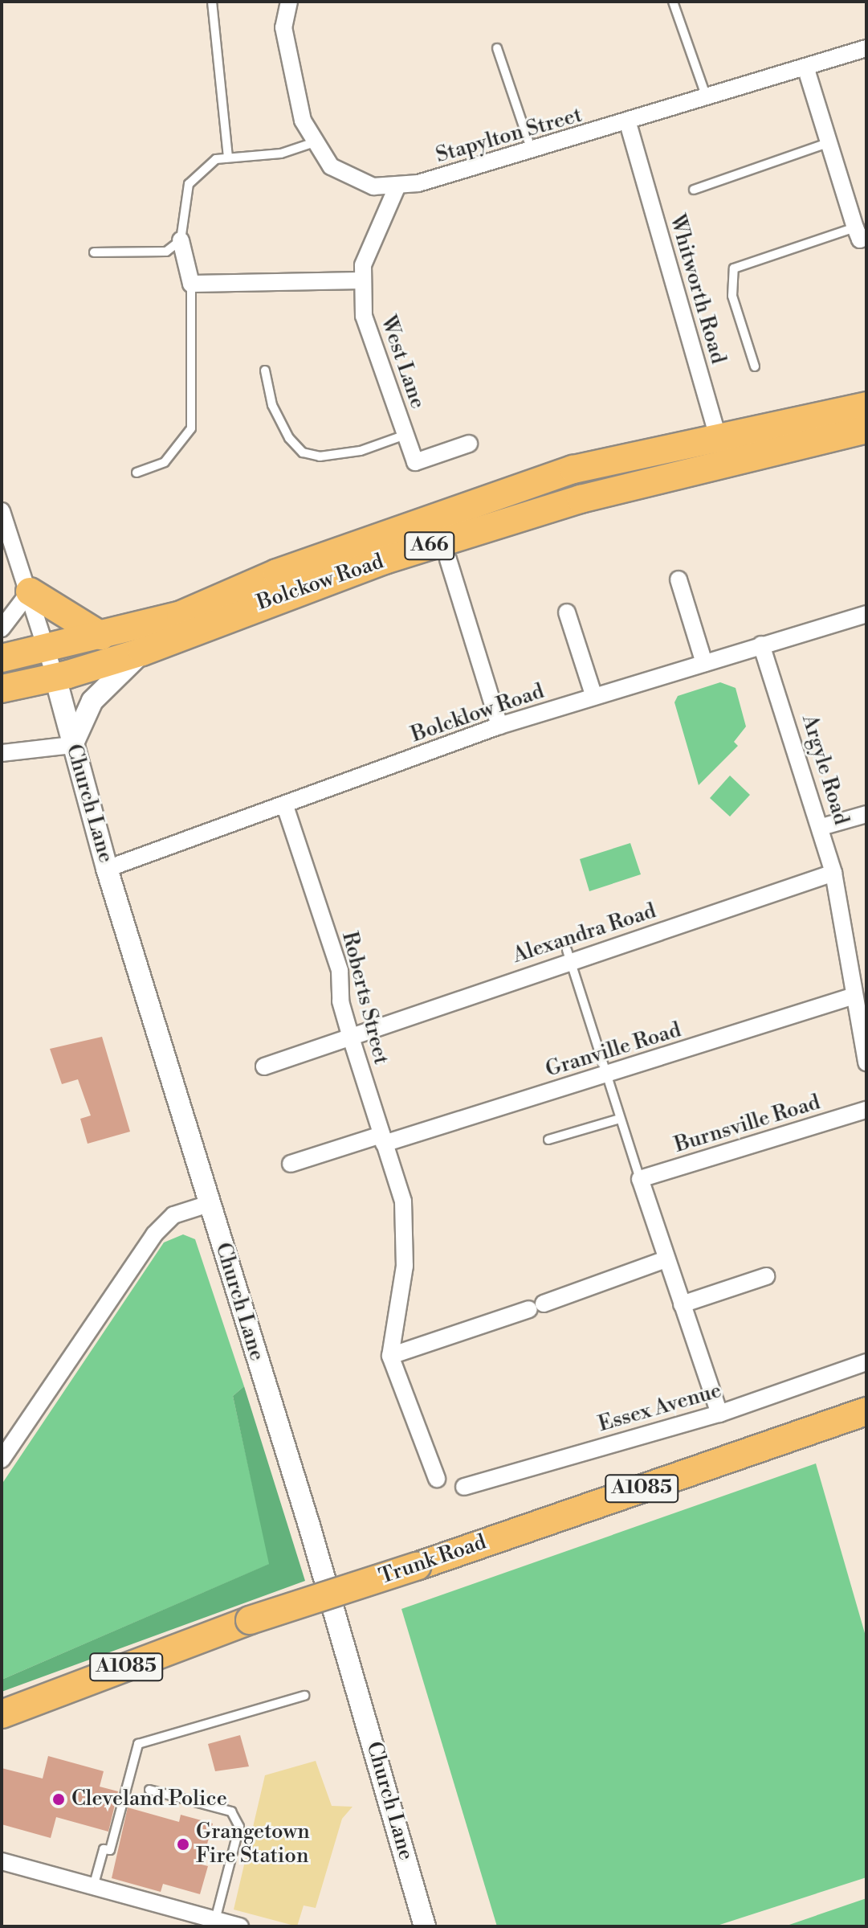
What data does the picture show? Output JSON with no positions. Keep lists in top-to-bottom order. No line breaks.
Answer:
{"streets":{"main road":["A66","Bolckow Road","A1085","Trunk Road"],"street":["Stapylton Street","Whitworth Road","West Lane","Bolcklow Road","Argyle Road","Church Lane","Alexandra Road","Roberts Street","Granville Road","Burnsville Road","Essex Avenue"]},"crossings":[["Stapylton Street","Whitworth Road"],["Stapylton Street","West Lane"],["Whitworth Road","Bolckow Road"],["A66","Bolckow Road"],["Bolckow Road","Church Lane"],["Bolcklow Road","Argyle Road"],["Bolcklow Road","Church Lane"],["Bolcklow Road","Roberts Street"],["Argyle Road","Alexandra Road"],["Argyle Road","Granville Road"],["Alexandra Road","Roberts Street"],["Roberts Street","Granville Road"]],"places":["Cleveland Police","Grangetown Fire Station"]}
